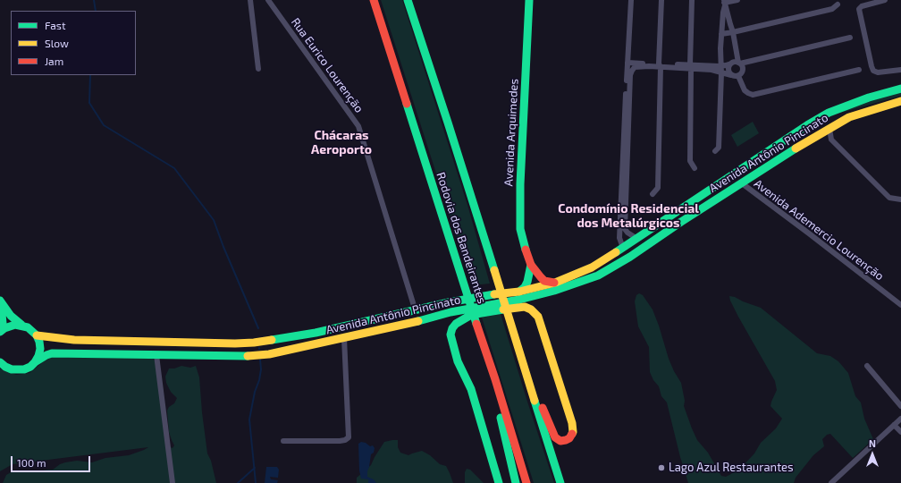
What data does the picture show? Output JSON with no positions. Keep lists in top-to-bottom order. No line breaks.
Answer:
{"streets":{"main road":["Avenida Arquimedes","Avenida Antônio Pincinato","Rodovia dos Bandeirantes"],"street":["Rua Eurico Lourenção","Avenida Ademercio Lourenção"]},"crossings":[["Rua Eurico Lourenção","Avenida Antônio Pincinato"],["Avenida Arquimedes","Avenida Antônio Pincinato"],["Avenida Antônio Pincinato","Avenida Ademercio Lourenção"]],"districts":["Chácaras Aeroporto","Condomínio Residencial dos Metalúrgicos"],"places":["Lago Azul Restaurantes"],"legend":["Fast","Slow","Jam"],"scale_bar":"100 m","north":"top"}
